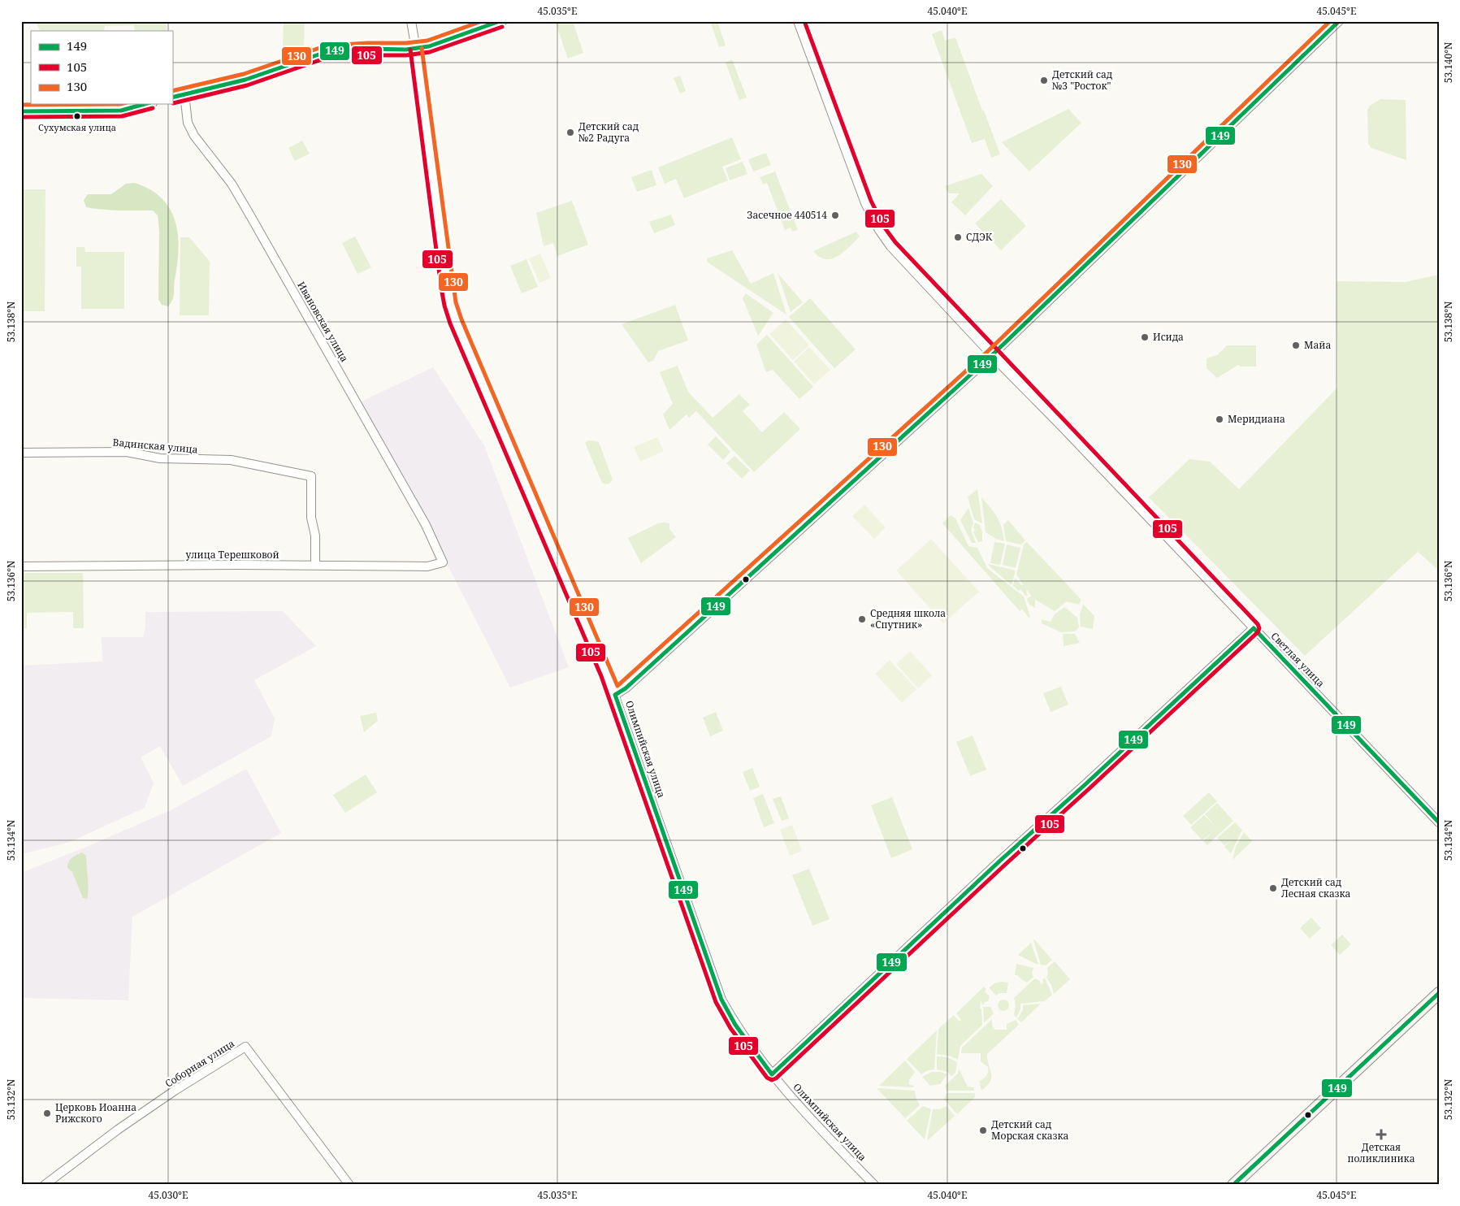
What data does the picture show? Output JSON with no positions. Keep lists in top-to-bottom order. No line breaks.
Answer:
{"streets":{"street":["Ивановская улица","Вадинская улица","улица Терешковой","Светлая улица","Олимпийская улица","Соборная улица"]},"crossings":[["Ивановская улица","улица Терешковой"],["Вадинская улица","улица Терешковой"]],"places":{"other":["Детский сад №3 \"Росток\"","Сухумская улица","Детский сад №2 Радуга","Засечное 440514","СДЭК","Исида","Майа","Меридиана","Средняя школа «Спутник»","Детский сад Лесная сказка","Церковь Иоанна Рижского","Детский сад Морская сказка"],"health":["Детская поликлиника"]},"lines":["transit line 149","transit line 105","transit line 130"],"legend":["149","105","130"],"coordinates":["45.035°E","45.040°E","45.045°E","53.140°N","53.138°N","53.136°N","53.134°N","53.132°N","45.030°E"]}
